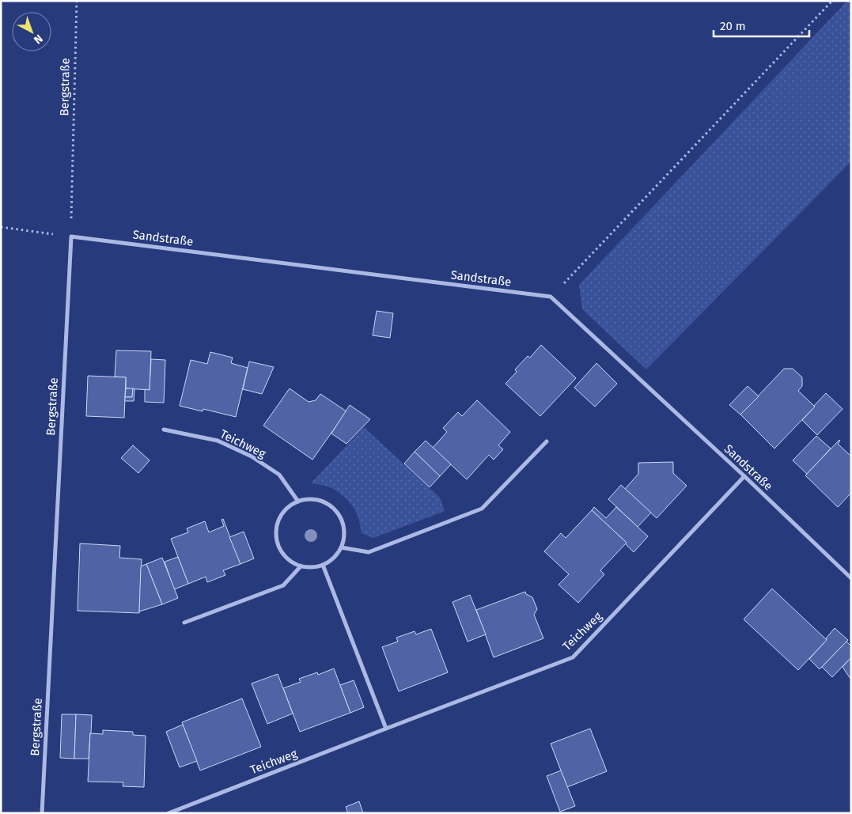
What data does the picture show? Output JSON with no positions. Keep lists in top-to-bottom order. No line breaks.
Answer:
{"streets":{"street":["Bergstraße","Sandstraße","Teichweg"]},"crossings":[["Bergstraße","Sandstraße"],["Sandstraße","Teichweg"]],"scale_bar":"20 m","north":"bottom right"}
